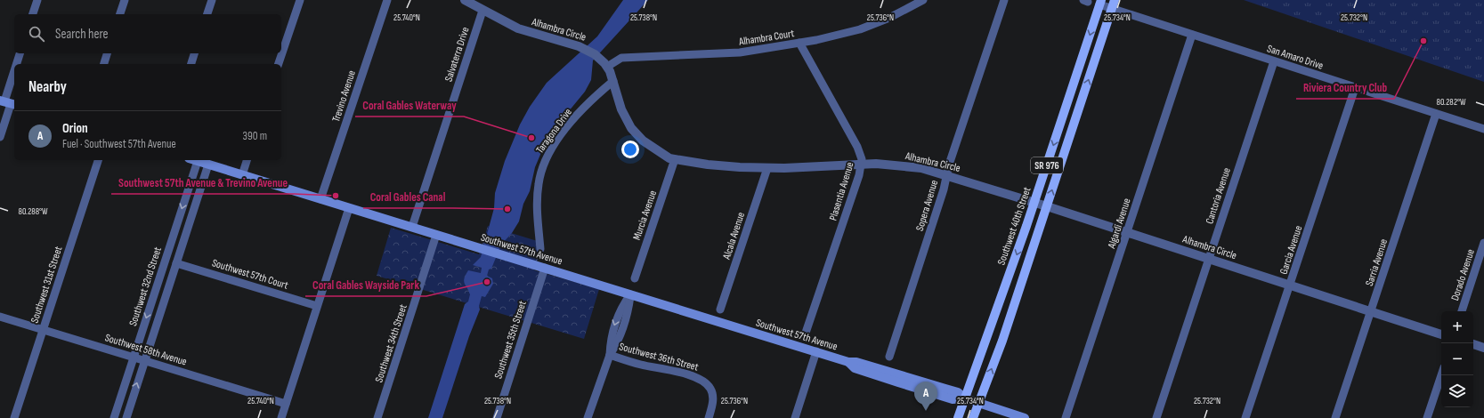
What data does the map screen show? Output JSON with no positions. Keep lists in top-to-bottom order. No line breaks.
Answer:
{"streets":{"main road":["SR 976","Southwest 40th Street","Southwest 57th Avenue"],"street":["Alhambra Circle","Alhambra Court","Salvaterra Drive","San Amaro Drive","Trevino Avenue","Taragona Drive","Plasentia Avenue","Cantoria Avenue","Sopera Avenue","Murcia Avenue","Algardi Avenue","Alcala Avenue","Garcia Avenue","Sarria Avenue","Southwest 57th Court","Dorado Avenue","Southwest 31st Street","Southwest 32nd Street","Southwest 35th Street","Southwest 34th Street","Southwest 58th Avenue","Southwest 36th Street"]},"crossings":[["Alhambra Circle","Alhambra Court"],["Alhambra Circle","Salvaterra Drive"],["Alhambra Circle","Taragona Drive"],["Alhambra Circle","SR 976"],["Alhambra Circle","Plasentia Avenue"],["Alhambra Circle","Cantoria Avenue"],["Alhambra Circle","Sopera Avenue"],["Alhambra Circle","Murcia Avenue"],["Alhambra Circle","Algardi Avenue"],["Alhambra Circle","Southwest 40th Street"],["Alhambra Circle","Alcala Avenue"],["Alhambra Circle","Garcia Avenue"],["Alhambra Circle","Sarria Avenue"],["Alhambra Court","Plasentia Avenue"],["Salvaterra Drive","Southwest 57th Avenue"],["San Amaro Drive","SR 976"],["San Amaro Drive","Cantoria Avenue"],["San Amaro Drive","Algardi Avenue"],["San Amaro Drive","Southwest 40th Street"],["San Amaro Drive","Garcia Avenue"],["San Amaro Drive","Sarria Avenue"],["Trevino Avenue","Southwest 57th Avenue"],["SR 976","Southwest 57th Avenue"],["Southwest 40th Street","Southwest 57th Avenue"],["Southwest 57th Avenue","Southwest 32nd Street"],["Southwest 57th Avenue","Southwest 35th Street"],["Southwest 57th Avenue","Southwest 34th Street"],["Southwest 57th Avenue","Southwest 36th Street"],["Southwest 31st Street","Southwest 58th Avenue"],["Southwest 32nd Street","Southwest 58th Avenue"]],"places":["Riviera Country Club","Coral Gables Waterway","Southwest 57th Avenue & Trevino Avenue","Coral Gables Canal","Coral Gables Wayside Park"],"page":{"search":"Search here","heading":"Nearby","list":[{"mark":"A","name":"Orion","note":"Fuel · Southwest 57th Avenue","value":"390 m"}],"map_buttons":["+","−"],"pins":"A"},"coordinates":["25.740°N","25.738°N","25.736°N","25.732°N","25.734°N","80.282°W","80.288°W"]}
